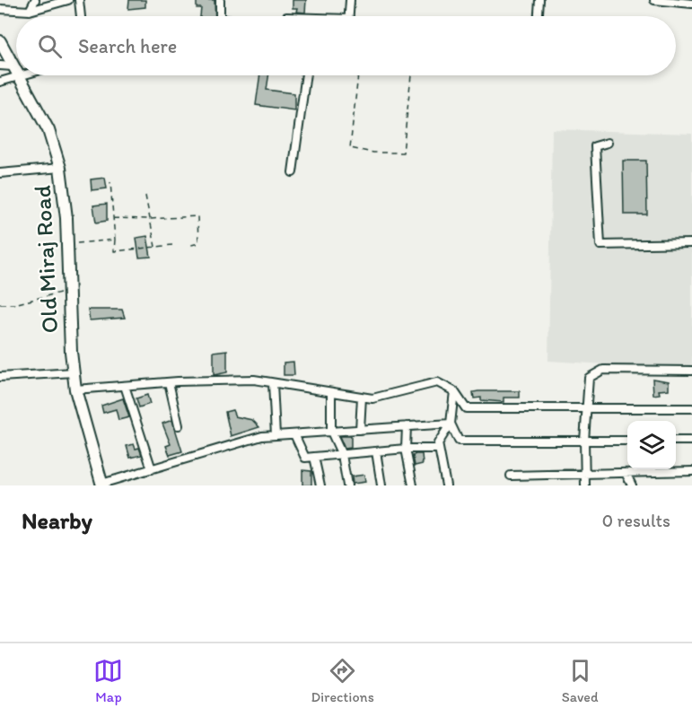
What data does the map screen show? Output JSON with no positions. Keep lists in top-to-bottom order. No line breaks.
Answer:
{"streets":{"main road":["Old Miraj Road"]},"page":{"search":"Search here","heading":["Nearby","0 results"],"nav":["Map","Directions","Saved"]}}
